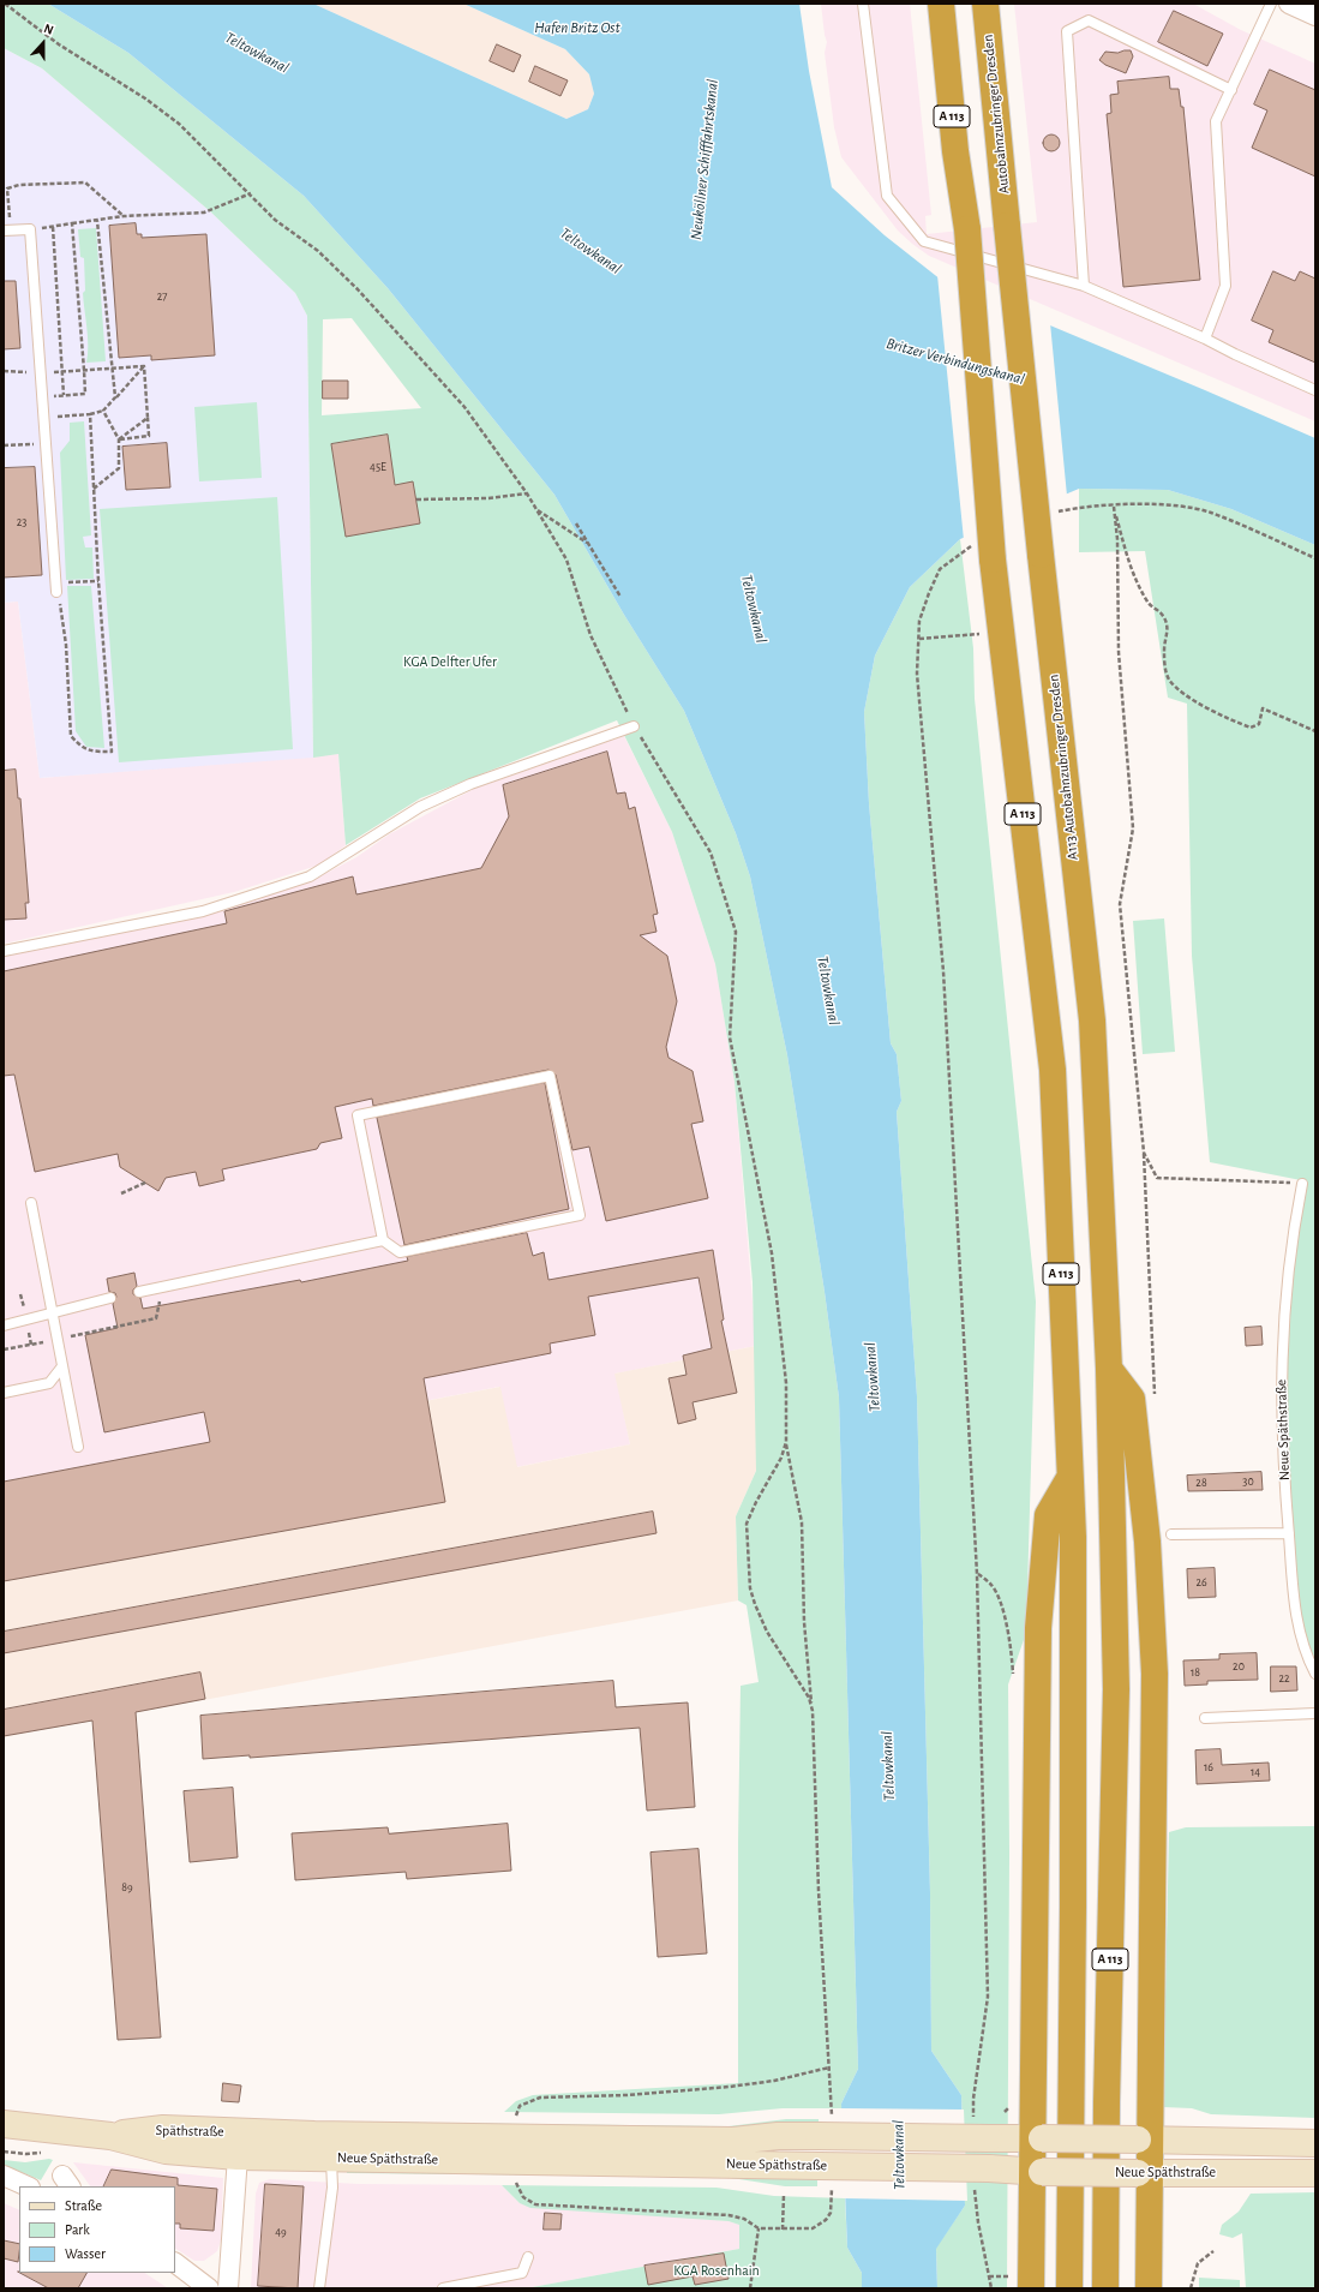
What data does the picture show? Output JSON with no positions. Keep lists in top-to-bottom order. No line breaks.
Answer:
{"streets":{"highway":["Autobahnzubringer Dresden","A 113","A113 Autobahnzubringer Dresden"],"main road":["Neue Späthstraße","Späthstraße"]},"crossings":[["Autobahnzubringer Dresden","A113 Autobahnzubringer Dresden"],["A 113","A113 Autobahnzubringer Dresden"],["Neue Späthstraße","Späthstraße"]],"water":["Hafen Britz Ost","Teltowkanal","Neuköllner Schifffahrtskanal","Britzer Verbindungskanal"],"parks":["KGA Delfter Ufer","KGA Rosenhain"],"house_numbers":["27","45E","23","30","28","26","20","18","22","16","14","89","49"],"legend":["Straße","Park","Wasser"],"north":"top"}
